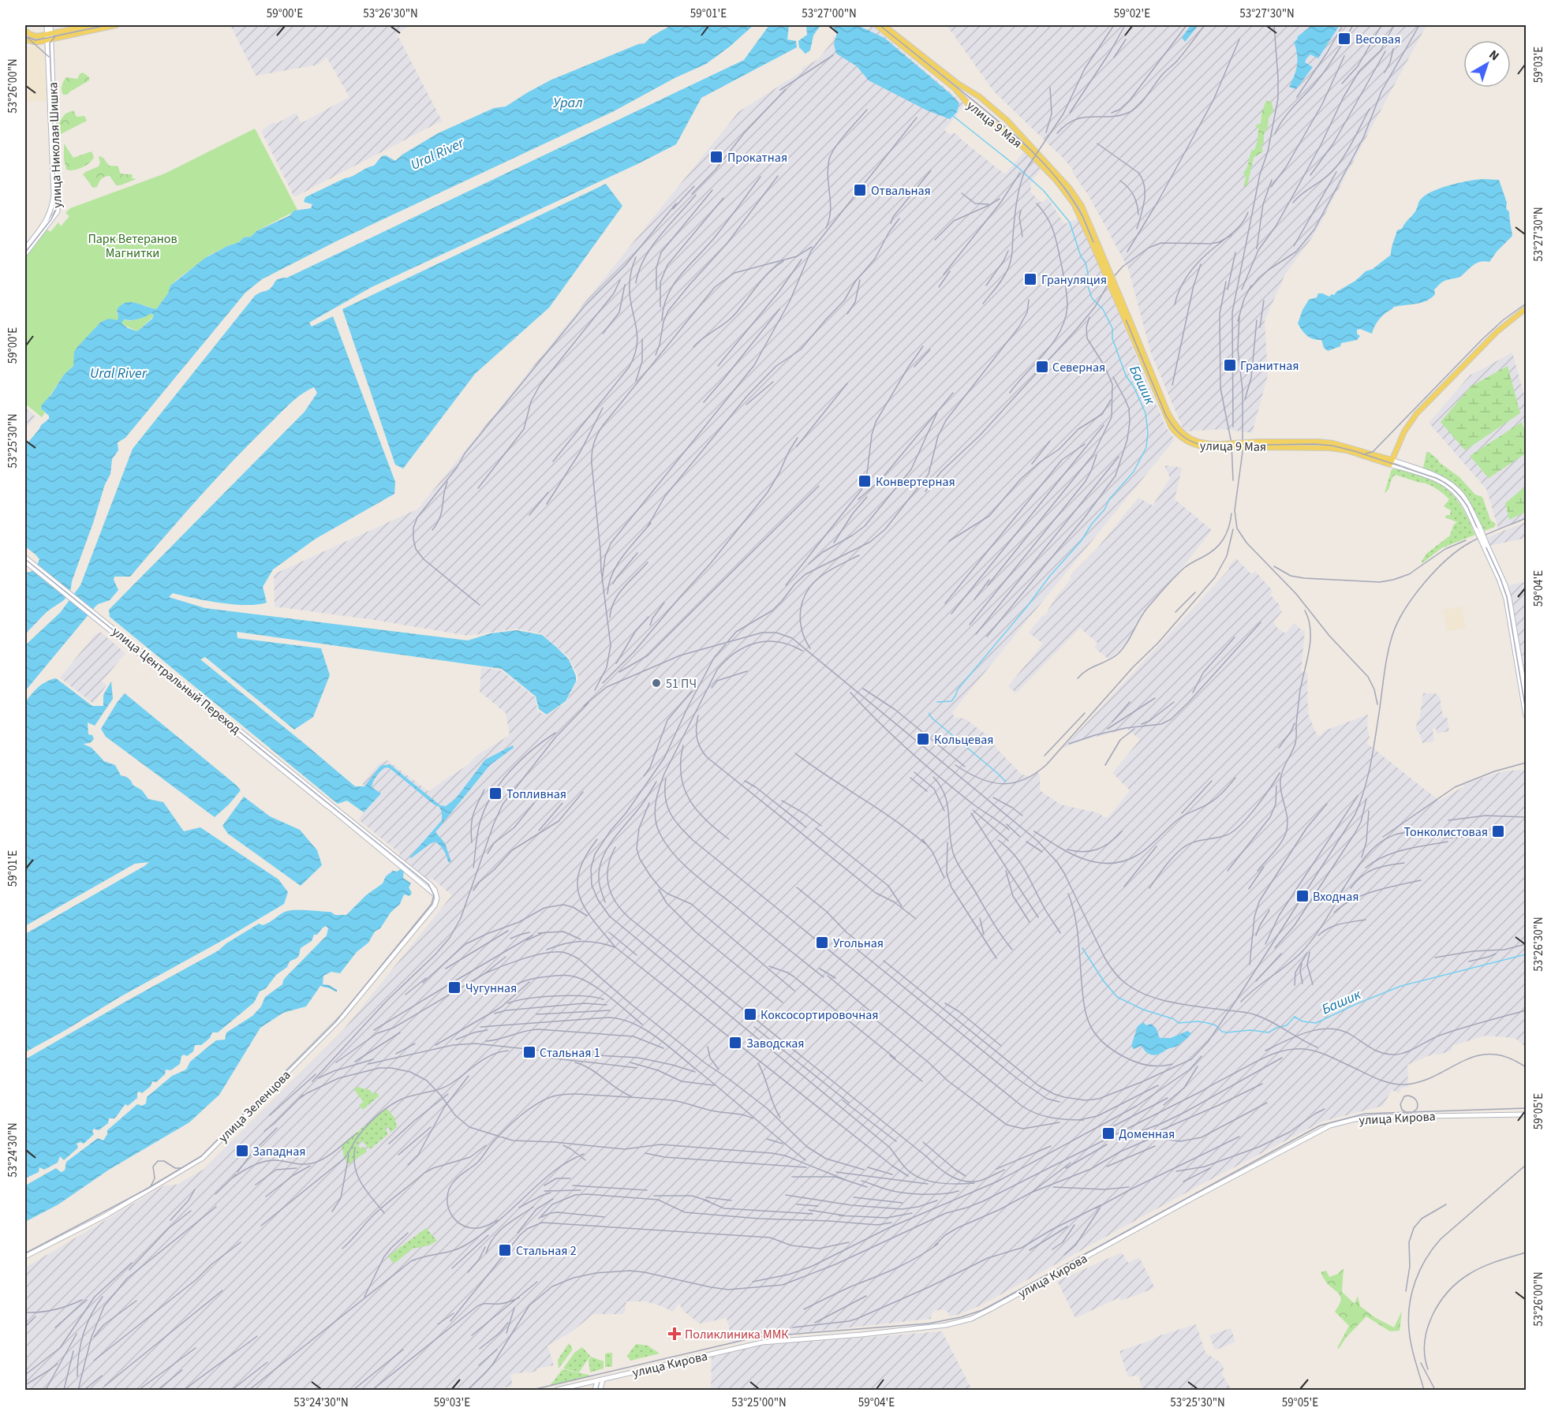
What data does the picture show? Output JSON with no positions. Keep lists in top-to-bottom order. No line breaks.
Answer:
{"streets":{"main road":["улица 9 Мая","улица Николая Шишка","улица Центральный Переход","улица Зеленцова","улица Кирова"]},"crossings":[["улица Центральный Переход","улица Зеленцова"]],"water":["Урал","Ural River","Башик"],"parks":["Парк Ветеранов Магнитки"],"places":{"transit":["Весовая","Прокатная","Отвальная","Грануляция","Гранитная","Северная","Конвертерная","Кольцевая","Топливная","Тонколистовая","Входная","Угольная","Чугунная","Коксосортировочная","Заводская","Стальная 1","Доменная","Западная","Стальная 2"],"other":["51 ПЧ"],"health":["Поликлиника ММК"]},"north":"top right","coordinates":["59°00'E","53°26'30\"N","59°01'E","53°27'00\"N","59°02'E","53°27'30\"N","59°03'E","53°26'00\"N","53°25'30\"N","59°04'E","59°05'E","53°24'30\"N","53°25'00\"N"]}
